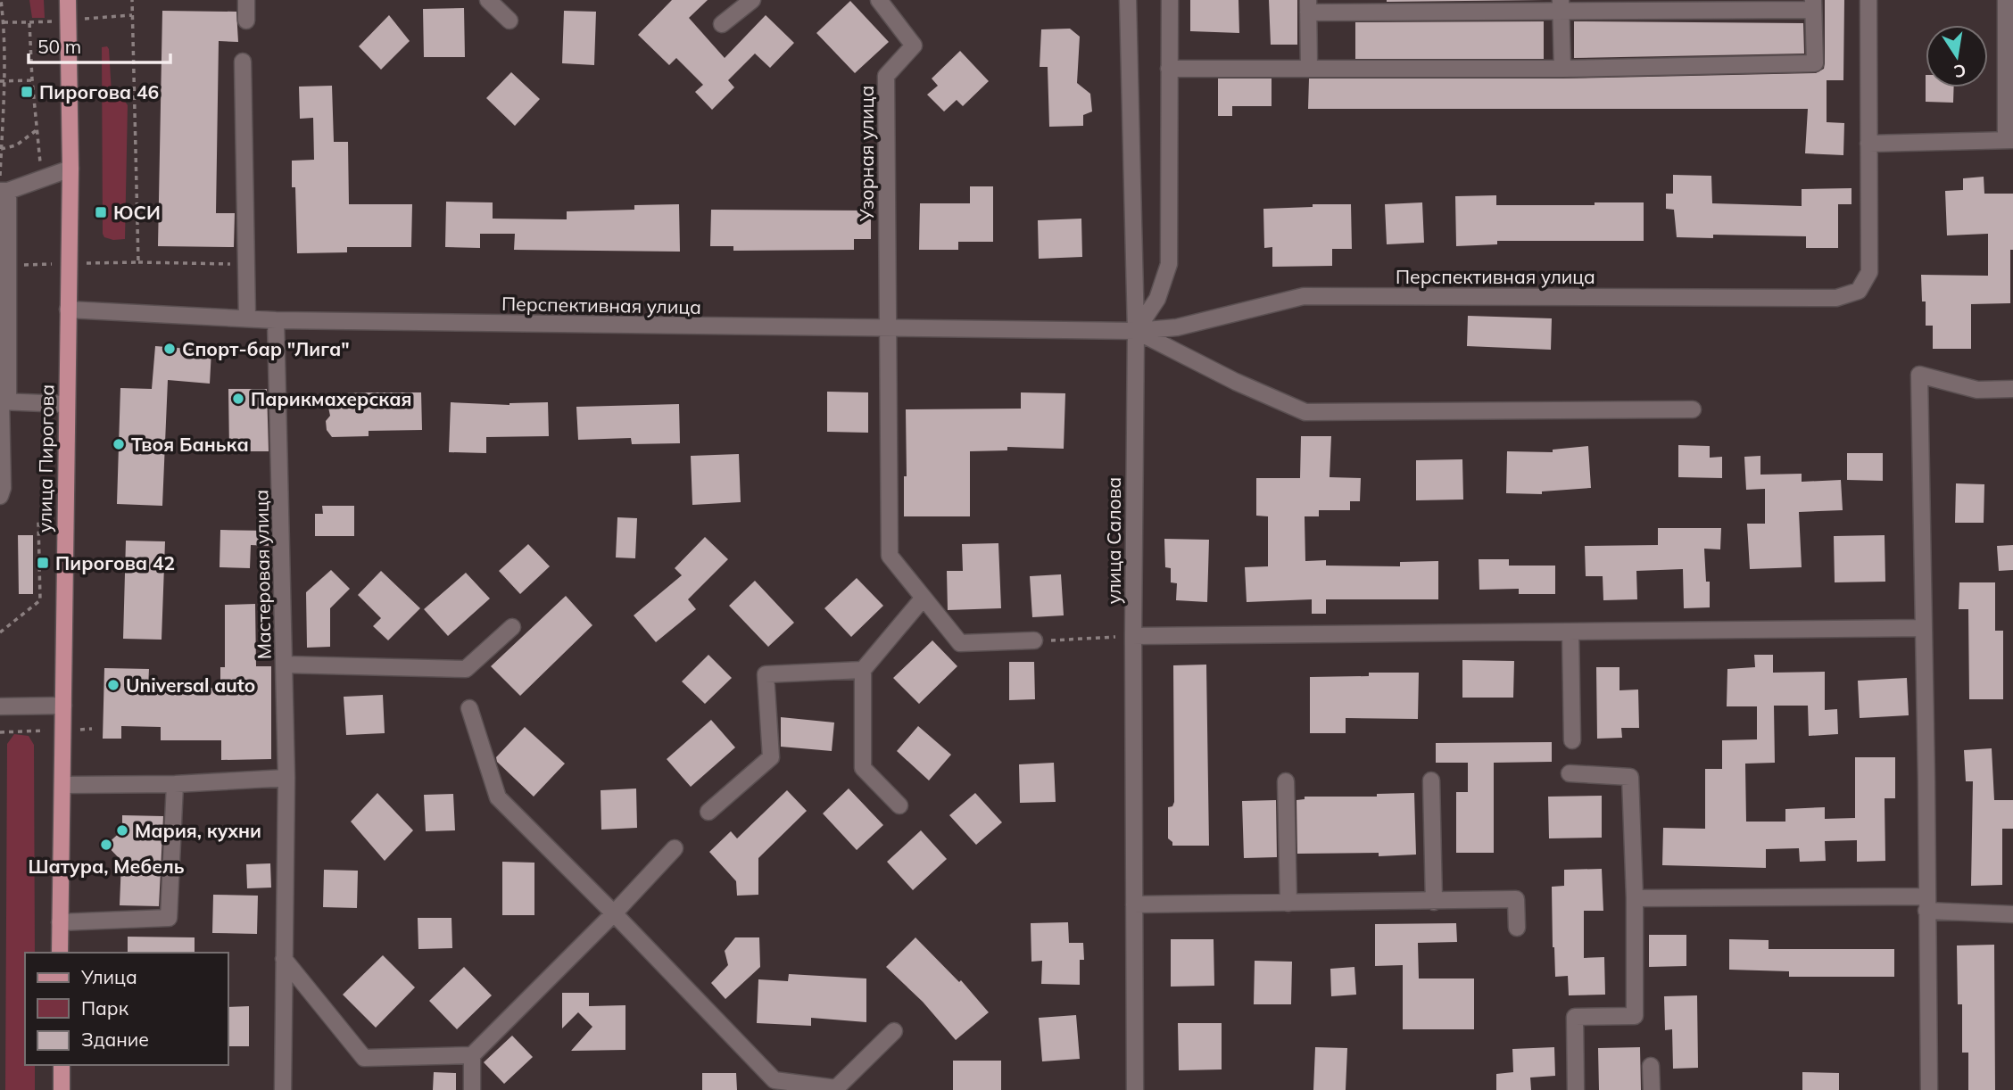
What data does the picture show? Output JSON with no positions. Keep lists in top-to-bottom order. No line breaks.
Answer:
{"streets":{"main road":["улица Пирогова"],"street":["Узорная улица","Перспективная улица","улица Салова","Мастеровая улица"]},"crossings":[["Узорная улица","Перспективная улица"],["Перспективная улица","улица Пирогова"],["Перспективная улица","улица Салова"],["Перспективная улица","Мастеровая улица"]],"places":{"transit":["Пирогова 46","ЮСИ","Пирогова 42"],"other":["Спорт-бар \"Лига\"","Парикмахерская","Твоя Банька","Universal auto","Мария, кухни","Шатура, Мебель"]},"legend":["Улица","Парк","Здание"],"scale_bar":"50 m","north":"bottom"}
